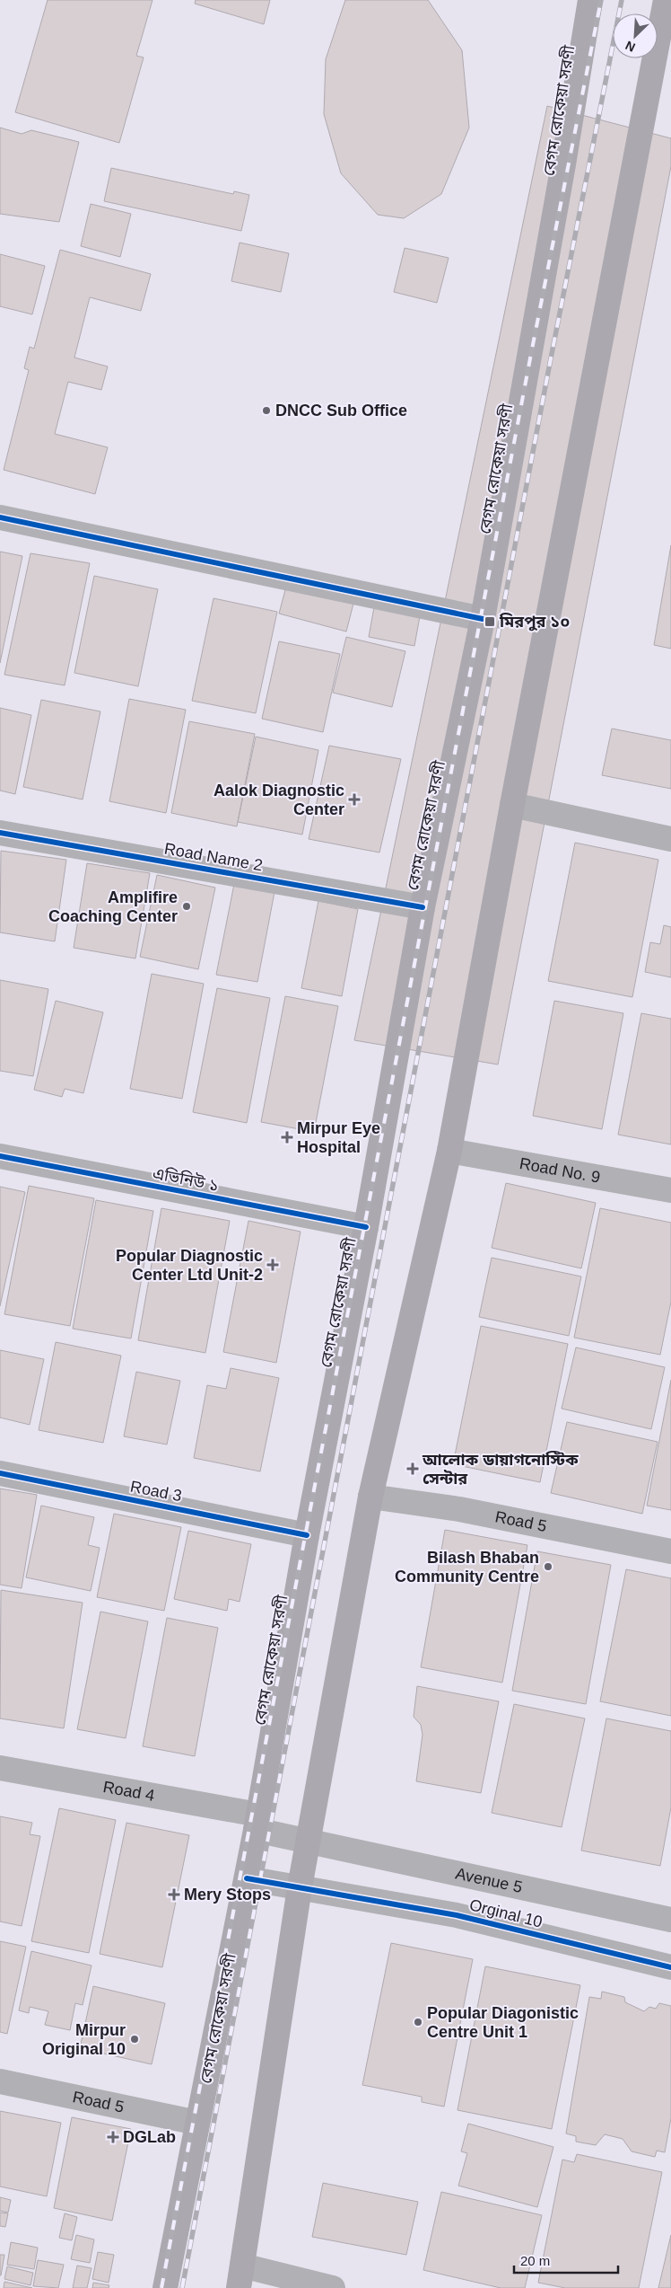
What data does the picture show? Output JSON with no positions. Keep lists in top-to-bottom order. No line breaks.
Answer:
{"streets":{"main road":["বেগম রোকেয়া সরণী"],"street":["Road Name 2","Road No. 9","এভিনিউ ১","Road 3","Road 5","Road 4","Avenue 5","Orginal 10"]},"crossings":[["বেগম রোকেয়া সরণী","Road Name 2"],["বেগম রোকেয়া সরণী","এভিনিউ ১"],["বেগম রোকেয়া সরণী","Road 3"],["বেগম রোকেয়া সরণী","Road 5"],["বেগম রোকেয়া সরণী","Road 4"],["বেগম রোকেয়া সরণী","Orginal 10"],["Road 4","Avenue 5"]],"places":{"other":["DNCC Sub Office","Amplifire Coaching Center","Bilash Bhaban Community Centre","Popular Diagonistic Centre Unit 1","Mirpur Original 10"],"transit":["মিরপুর ১০"],"health":["Aalok Diagnostic Center","Mirpur Eye Hospital","Popular Diagnostic Center Ltd Unit-2","আলোক ডায়াগনোস্টিক সেন্টার","Mery Stops","DGLab"]},"scale_bar":"20 m","north":"bottom left"}
